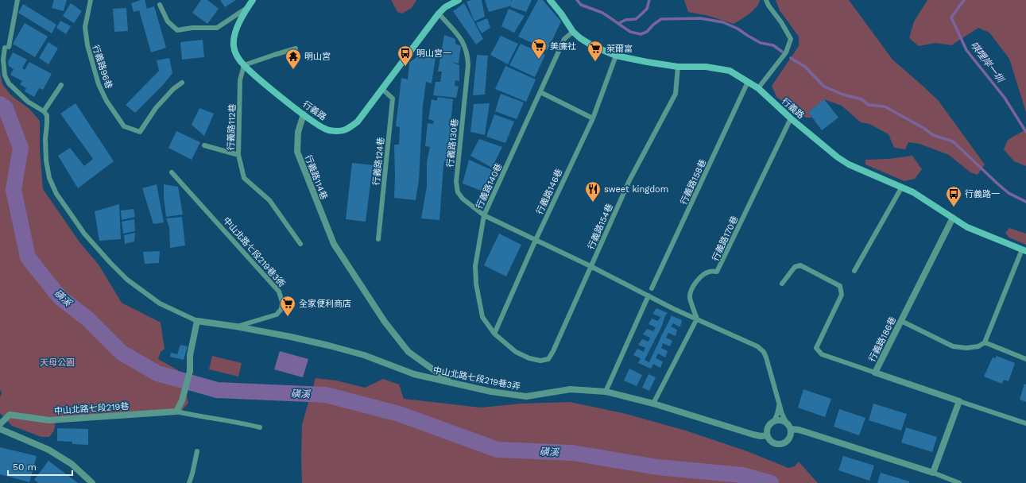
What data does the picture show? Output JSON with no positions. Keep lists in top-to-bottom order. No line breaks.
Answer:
{"streets":{"street":["行義路","行義路114巷","行義路186巷","中山北路七段219巷3弄","中山北路七段219巷"],"lane":["行義路96巷","行義路112巷","行義路130巷","行義路124巷","行義路158巷","行義路140巷","行義路146巷","行義路154巷","行義路170巷","中山北路七段219巷3衖"]},"crossings":[["行義路","行義路112巷"],["行義路","行義路130巷"],["行義路","行義路124巷"],["行義路","行義路114巷"],["行義路","行義路158巷"],["行義路","行義路140巷"],["行義路","行義路146巷"],["行義路","行義路154巷"],["行義路","行義路170巷"],["行義路","行義路186巷"],["行義路130巷","行義路140巷"],["行義路130巷","行義路146巷"],["行義路130巷","行義路154巷"],["行義路130巷","行義路170巷"],["行義路130巷","中山北路七段219巷3弄"],["行義路114巷","中山北路七段219巷3弄"],["行義路140巷","行義路146巷"],["行義路140巷","行義路154巷"],["中山北路七段219巷3衖","中山北路七段219巷3弄"]],"water":["唭哩岸一圳","磺溪"],"parks":["天母公園"],"places":{"supermarket":["美廉社","萊爾富","全家便利商店"],"bus stop":["明山宮一","行義路一"],"temple":["明山宮"],"restaurant":["sweet kingdom"]},"scale_bar":"50 m"}
